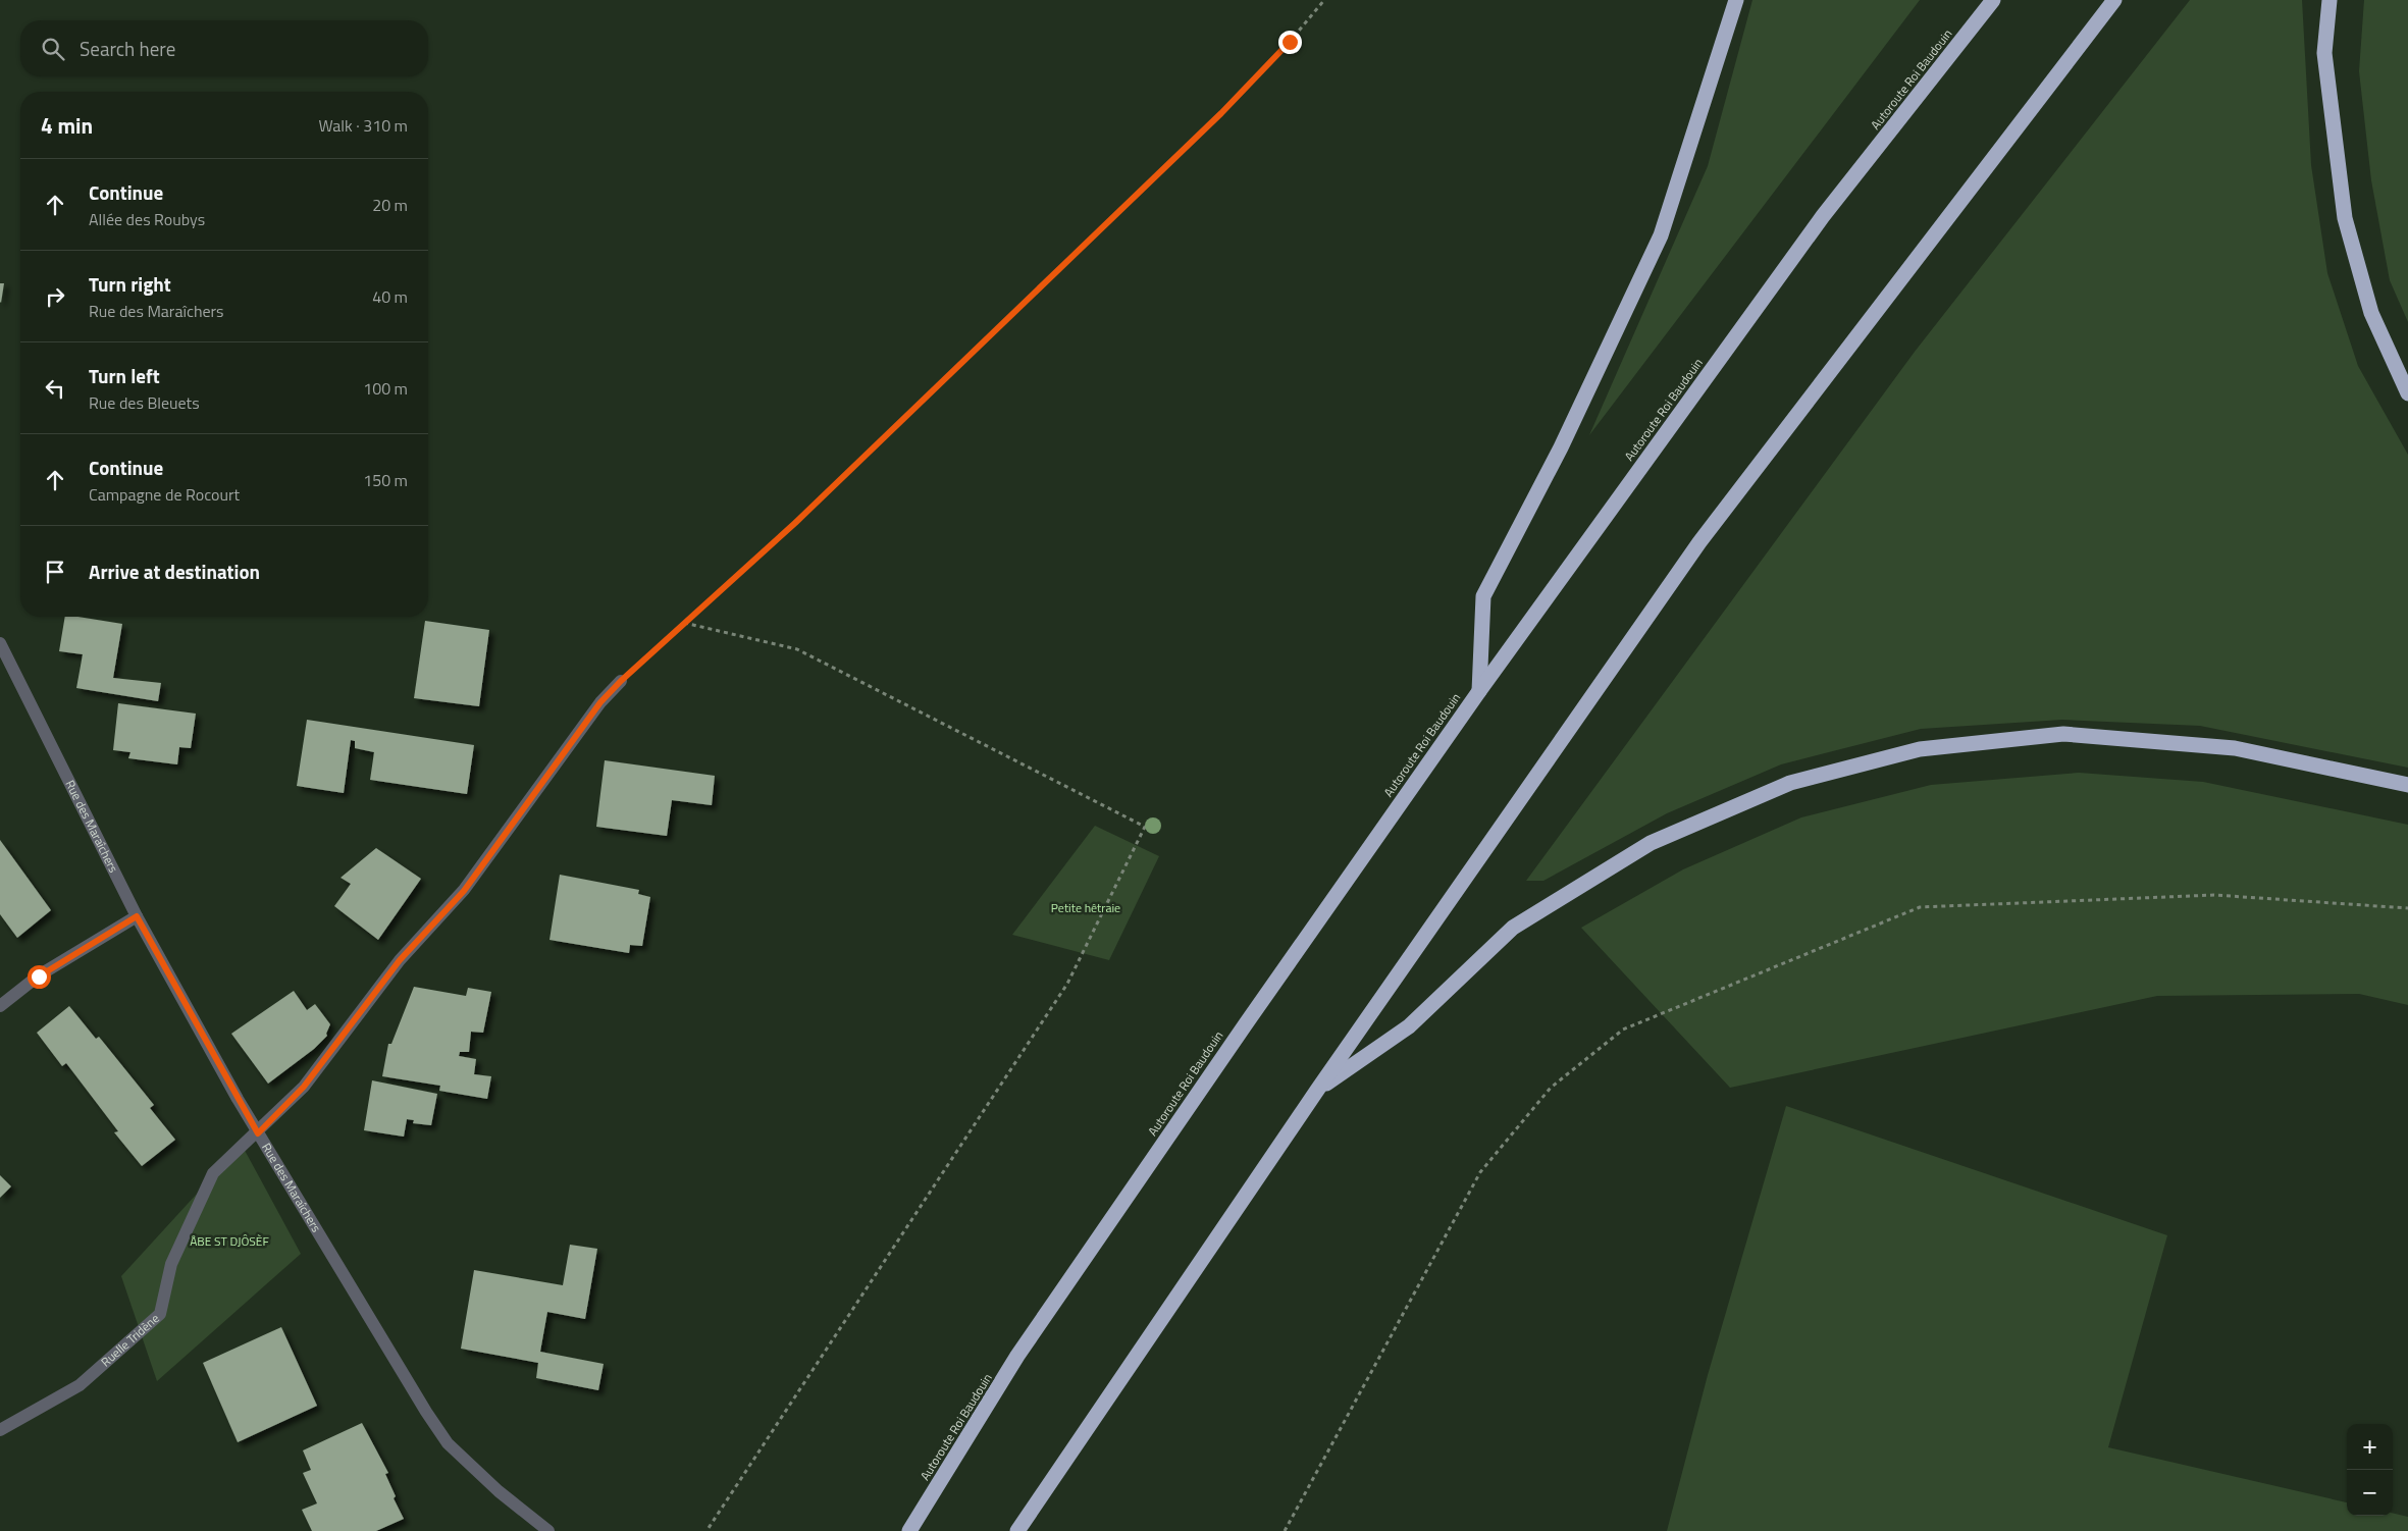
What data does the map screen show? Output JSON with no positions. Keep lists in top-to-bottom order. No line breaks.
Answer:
{"streets":{"highway":["Autoroute Roi Baudouin"],"street":["Rue des Maraîchers","Ruelle Tridène"]},"crossings":[["Rue des Maraîchers","Ruelle Tridène"]],"parks":["Petite hêtraie","ÅBE ST DJÔSÈF"],"page":{"search":"Search here","heading":["4 min","Walk · 310 m"],"list":[["Continue","Allée des Roubys","20 m"],["Turn right","Rue des Maraîchers","40 m"],["Turn left","Rue des Bleuets","100 m"],["Continue","Campagne de Rocourt","150 m"],"Arrive at destination"],"map_buttons":["+","−"]}}
